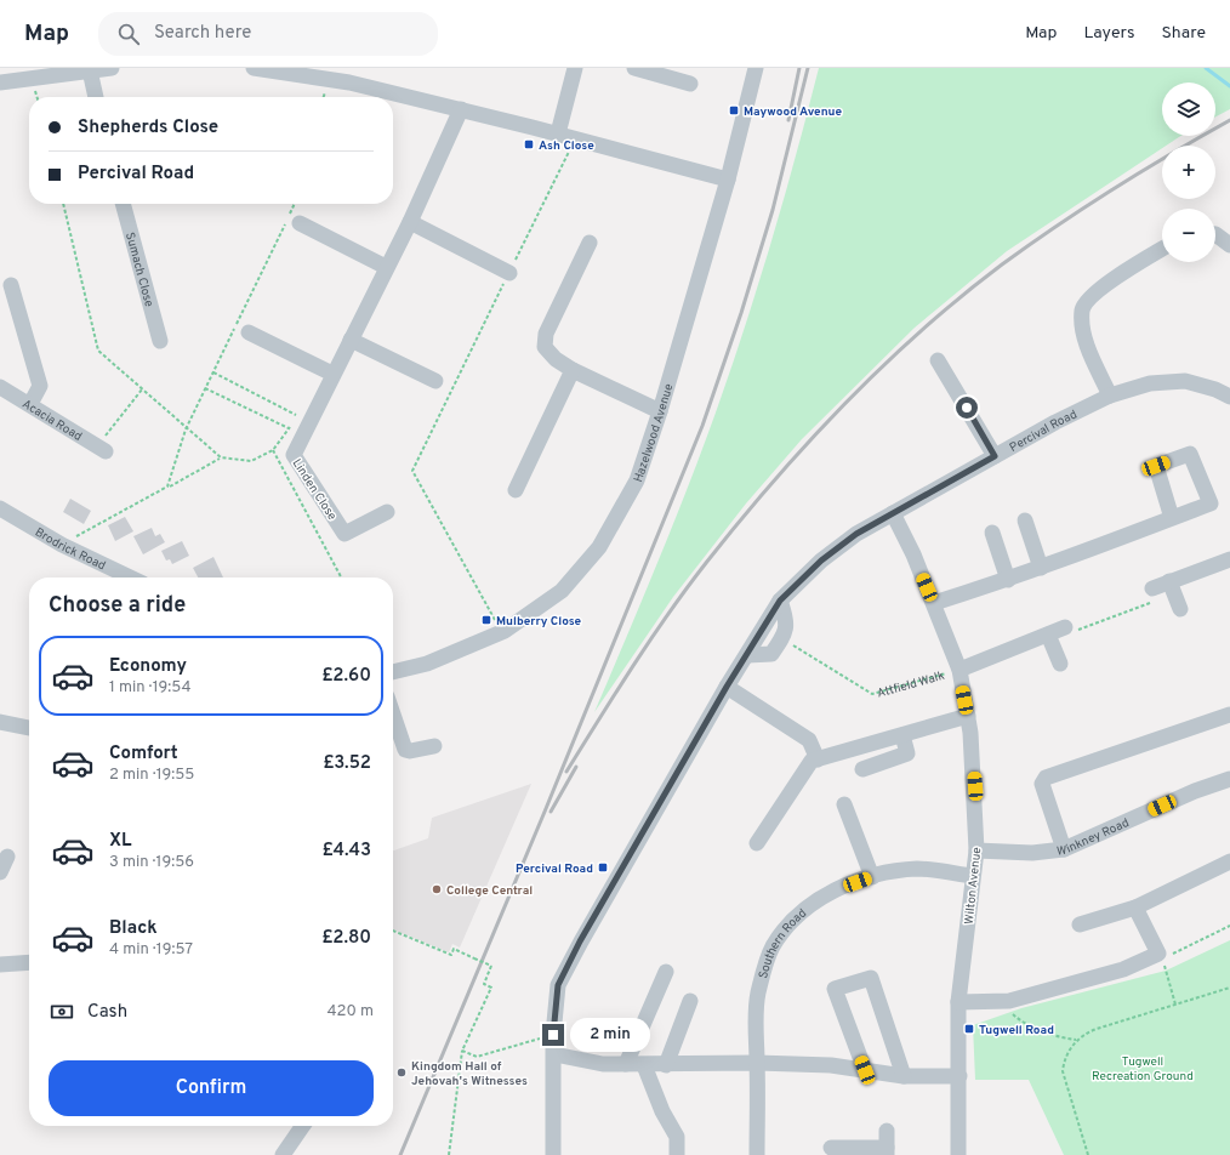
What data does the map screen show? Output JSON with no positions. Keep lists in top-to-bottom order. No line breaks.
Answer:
{"streets":{"street":["Sumach Close","Acacia Road","Percival Road","Hazelwood Avenue","Linden Close","Brodrick Road","Attfield Walk","Winkney Road","Wilton Avenue","Southern Road"]},"crossings":[["Percival Road","Wilton Avenue"],["Attfield Walk","Wilton Avenue"],["Winkney Road","Wilton Avenue"],["Wilton Avenue","Southern Road"]],"parks":["Tugwell Recreation Ground"],"places":{"transit":["Maywood Avenue","Ash Close","Mulberry Close","Percival Road","Tugwell Road"],"other":["College Central","Kingdom Hall of Jehovah's Witnesses"]},"page":{"header":"Map","search":"Search here","nav":["Map","Layers","Share"],"map_buttons":["+","−"],"banner":["Shepherds Close","Percival Road"],"heading":"Choose a ride","list":[{"name":"Economy","note":"1 min · 19:54","value":"£2.60"},{"name":"Comfort","note":"2 min · 19:55","value":"£3.52"},{"name":"XL","note":"3 min · 19:56","value":"£4.43"},{"name":"Black","note":"4 min · 19:57","value":"£2.80"}],"pay":["Cash","420 m"],"bubble":"2 min","buttons":"Confirm"}}
